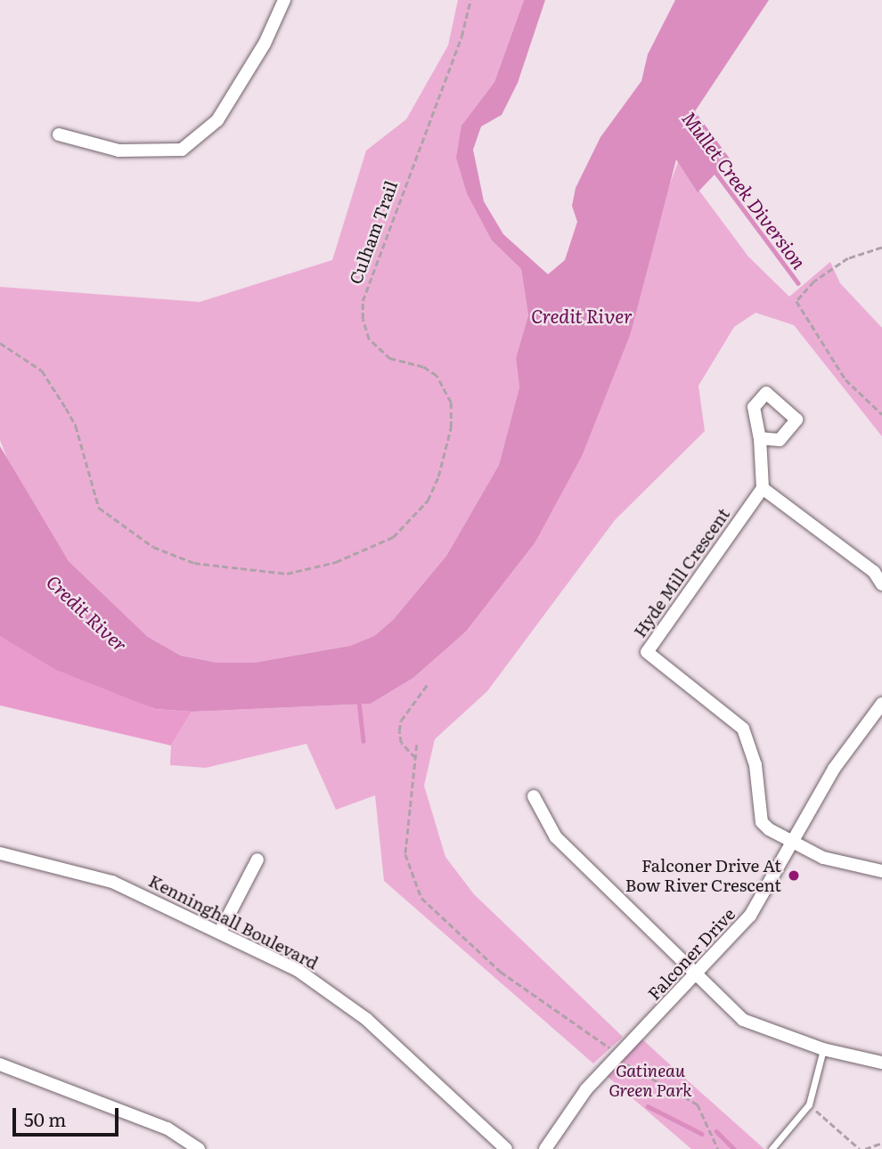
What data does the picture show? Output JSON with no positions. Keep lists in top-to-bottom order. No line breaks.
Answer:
{"streets":{"street":["Hyde Mill Crescent","Kenninghall Boulevard","Falconer Drive"],"path":["Culham Trail"]},"crossings":[["Hyde Mill Crescent","Falconer Drive"]],"water":["Mullet Creek Diversion","Credit River"],"parks":["Gatineau Green Park"],"places":["Falconer Drive At Bow River Crescent"],"scale_bar":"50 m"}
